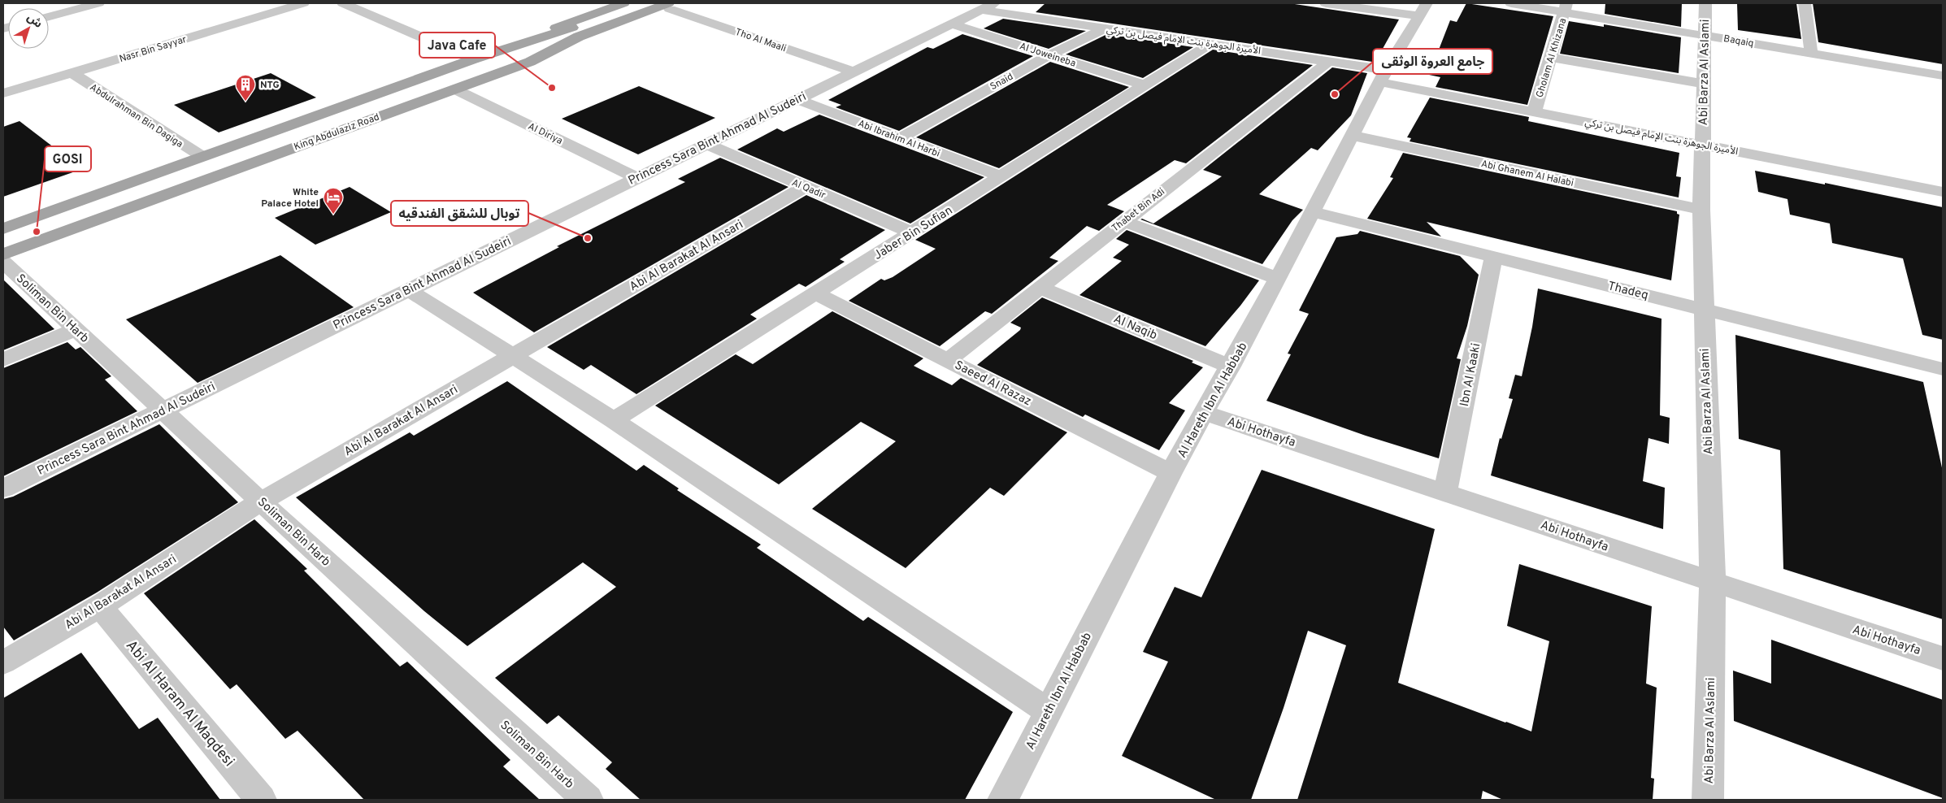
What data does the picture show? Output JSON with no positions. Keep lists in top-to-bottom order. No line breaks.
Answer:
{"streets":{"main road":["King Abdulaziz Road"],"street":["Tho Al Maali","الأميرة الجوهرة بنت الإمام فيصل بن تركي","Baqaiq","Nasr Bin Sayyar","Al Joweineba","Gholam Al Khizana","Abi Barza Al Aslami","Snaid","Abdulrahman Bin Dagiga","Al Diriya","Princess Sara Bint Ahmad Al Sudeiri","Abi Ibrahim Al Harbi","Abi Ghanem Al Halabi","Al Qadir","Thabet Bin Adi","Jaber Bin Sufian","Abi Al Barakat Al Ansari","Thadeq","Soliman Bin Harb","Al Naqib","Ibn Al Kaaki","Saeed Al Razaz","Al Hareth Ibn Al Habbab","Abi Hothayfa","Abi Al Haram Al Maqdesi"]},"crossings":[["Tho Al Maali","King Abdulaziz Road"],["Tho Al Maali","Princess Sara Bint Ahmad Al Sudeiri"],["الأميرة الجوهرة بنت الإمام فيصل بن تركي","Gholam Al Khizana"],["الأميرة الجوهرة بنت الإمام فيصل بن تركي","Abi Barza Al Aslami"],["الأميرة الجوهرة بنت الإمام فيصل بن تركي","Snaid"],["الأميرة الجوهرة بنت الإمام فيصل بن تركي","Princess Sara Bint Ahmad Al Sudeiri"],["الأميرة الجوهرة بنت الإمام فيصل بن تركي","Thabet Bin Adi"],["الأميرة الجوهرة بنت الإمام فيصل بن تركي","Jaber Bin Sufian"],["الأميرة الجوهرة بنت الإمام فيصل بن تركي","Al Hareth Ibn Al Habbab"],["Baqaiq","Gholam Al Khizana"],["Baqaiq","Abi Barza Al Aslami"],["Nasr Bin Sayyar","Abdulrahman Bin Dagiga"],["Al Joweineba","Snaid"],["Al Joweineba","Princess Sara Bint Ahmad Al Sudeiri"],["Al Joweineba","Jaber Bin Sufian"],["Abi Barza Al Aslami","Abi Ghanem Al Halabi"],["Abi Barza Al Aslami","Thadeq"],["Abi Barza Al Aslami","Abi Hothayfa"],["Snaid","Abi Ibrahim Al Harbi"],["Abdulrahman Bin Dagiga","King Abdulaziz Road"],["King Abdulaziz Road","Al Diriya"],["Al Diriya","Princess Sara Bint Ahmad Al Sudeiri"],["Princess Sara Bint Ahmad Al Sudeiri","Abi Ibrahim Al Harbi"],["Princess Sara Bint Ahmad Al Sudeiri","Al Qadir"],["Princess Sara Bint Ahmad Al Sudeiri","Soliman Bin Harb"],["Abi Ibrahim Al Harbi","Jaber Bin Sufian"],["Abi Ghanem Al Halabi","Al Hareth Ibn Al Habbab"],["Al Qadir","Jaber Bin Sufian"],["Al Qadir","Abi Al Barakat Al Ansari"],["Thabet Bin Adi","Al Naqib"],["Thabet Bin Adi","Saeed Al Razaz"],["Jaber Bin Sufian","Saeed Al Razaz"],["Abi Al Barakat Al Ansari","Soliman Bin Harb"],["Abi Al Barakat Al Ansari","Abi Al Haram Al Maqdesi"],["Thadeq","Ibn Al Kaaki"],["Thadeq","Al Hareth Ibn Al Habbab"],["Al Naqib","Al Hareth Ibn Al Habbab"],["Ibn Al Kaaki","Abi Hothayfa"],["Saeed Al Razaz","Al Hareth Ibn Al Habbab"],["Al Hareth Ibn Al Habbab","Abi Hothayfa"]],"places":{"other":["Java Cafe","جامع العروة الوثقى","GOSI","توبال للشقق الفندقيه"],"building":["NTG"],"hotel":["White Palace Hotel"]},"north":"top right"}
